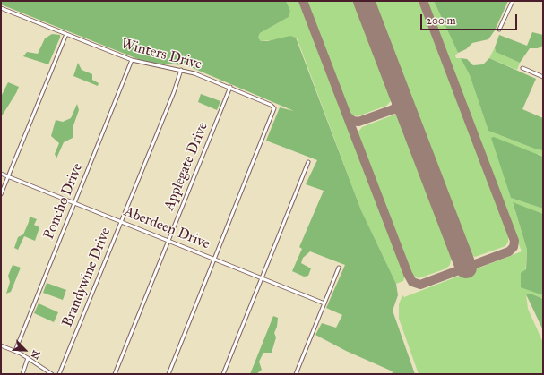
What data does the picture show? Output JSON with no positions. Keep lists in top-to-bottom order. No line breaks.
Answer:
{"streets":{"street":["Winters Drive","Applegate Drive","Poncho Drive","Aberdeen Drive","Brandywine Drive"]},"crossings":[["Winters Drive","Applegate Drive"],["Winters Drive","Poncho Drive"],["Winters Drive","Aberdeen Drive"],["Winters Drive","Brandywine Drive"],["Applegate Drive","Aberdeen Drive"],["Poncho Drive","Aberdeen Drive"],["Aberdeen Drive","Brandywine Drive"]],"scale_bar":"200 m","north":"bottom right"}
